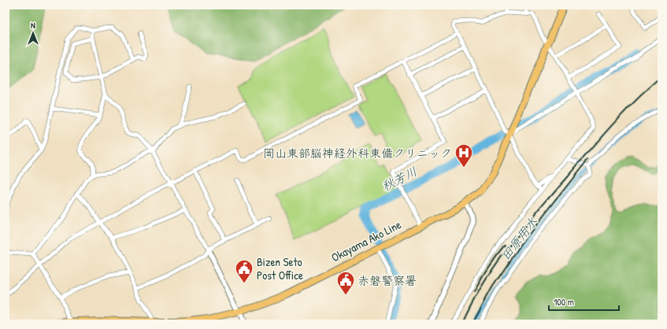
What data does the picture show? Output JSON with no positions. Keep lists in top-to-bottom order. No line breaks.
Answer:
{"streets":{"main road":["Okayama Ako Line"]},"water":["秋芳川","田原用水"],"places":{"hospital":["岡山東部脳神経外科東備クリニック"],"public building":["Bizen Seto Post Office","赤磐警察署"]},"scale_bar":"100 m","north":"top"}
